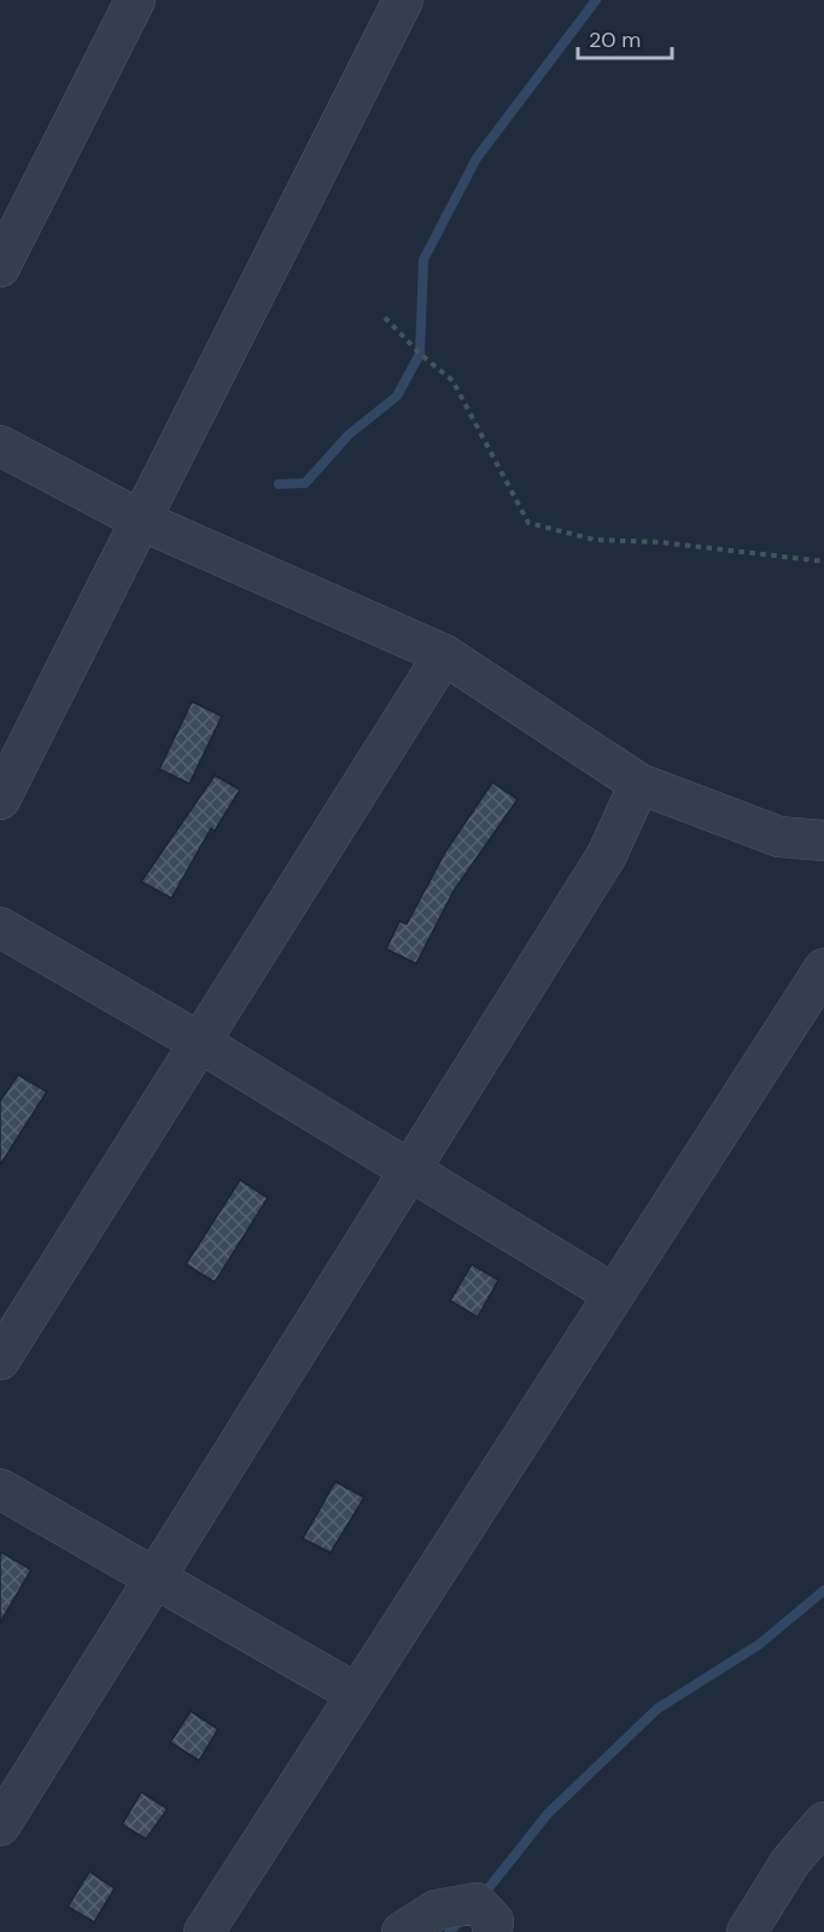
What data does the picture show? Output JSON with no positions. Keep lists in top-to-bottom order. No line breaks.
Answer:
{"scale_bar":"20 m"}
